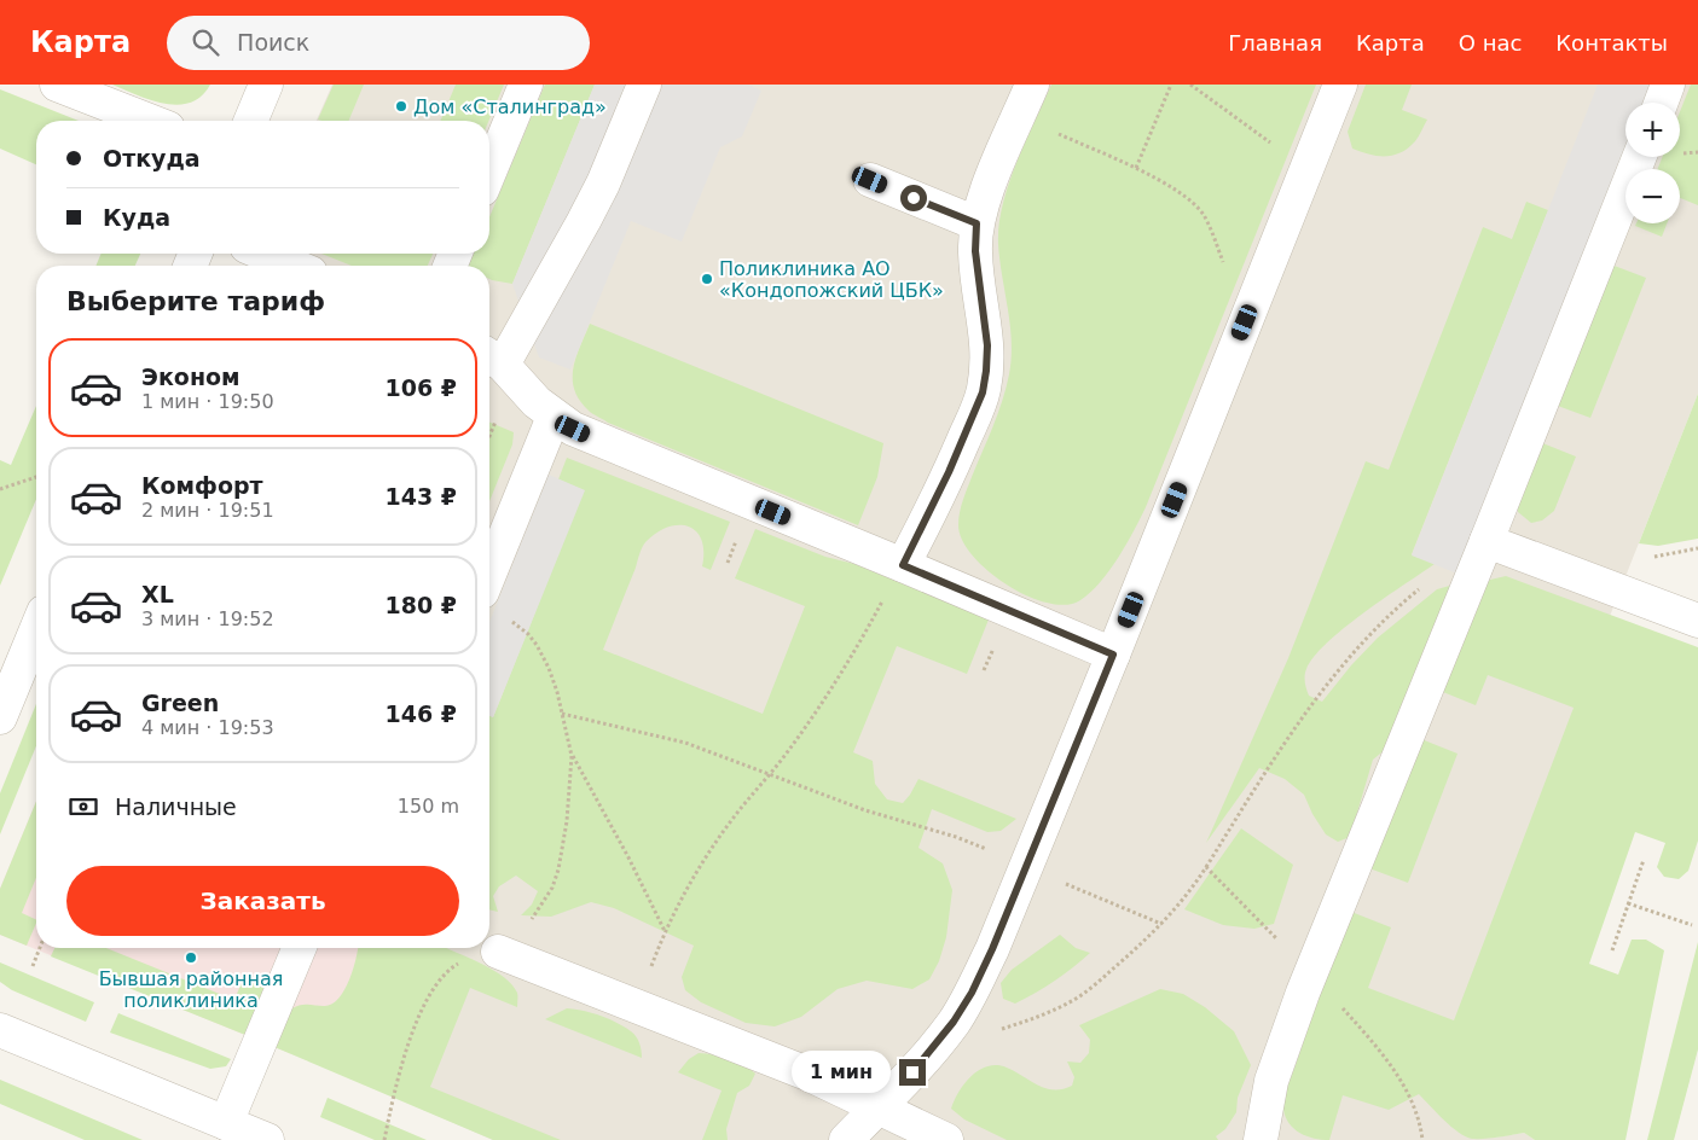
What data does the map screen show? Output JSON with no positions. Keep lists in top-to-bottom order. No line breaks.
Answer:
{"places":["Дом «Сталинград»","Поликлиника АО «Кондопожский ЦБК»","Бывшая районная поликлиника"],"page":{"header":"Карта","search":"Поиск","nav":["Главная","Карта","О нас","Контакты"],"map_buttons":["+","−"],"banner":["Откуда","Куда"],"heading":"Выберите тариф","list":[{"name":"Эконом","note":"1 мин · 19:50","value":"106 ₽"},{"name":"Комфорт","note":"2 мин · 19:51","value":"143 ₽"},{"name":"XL","note":"3 мин · 19:52","value":"180 ₽"},{"name":"Green","note":"4 мин · 19:53","value":"146 ₽"}],"pay":["Наличные","150 m"],"buttons":"Заказать","bubble":"1 мин"}}
